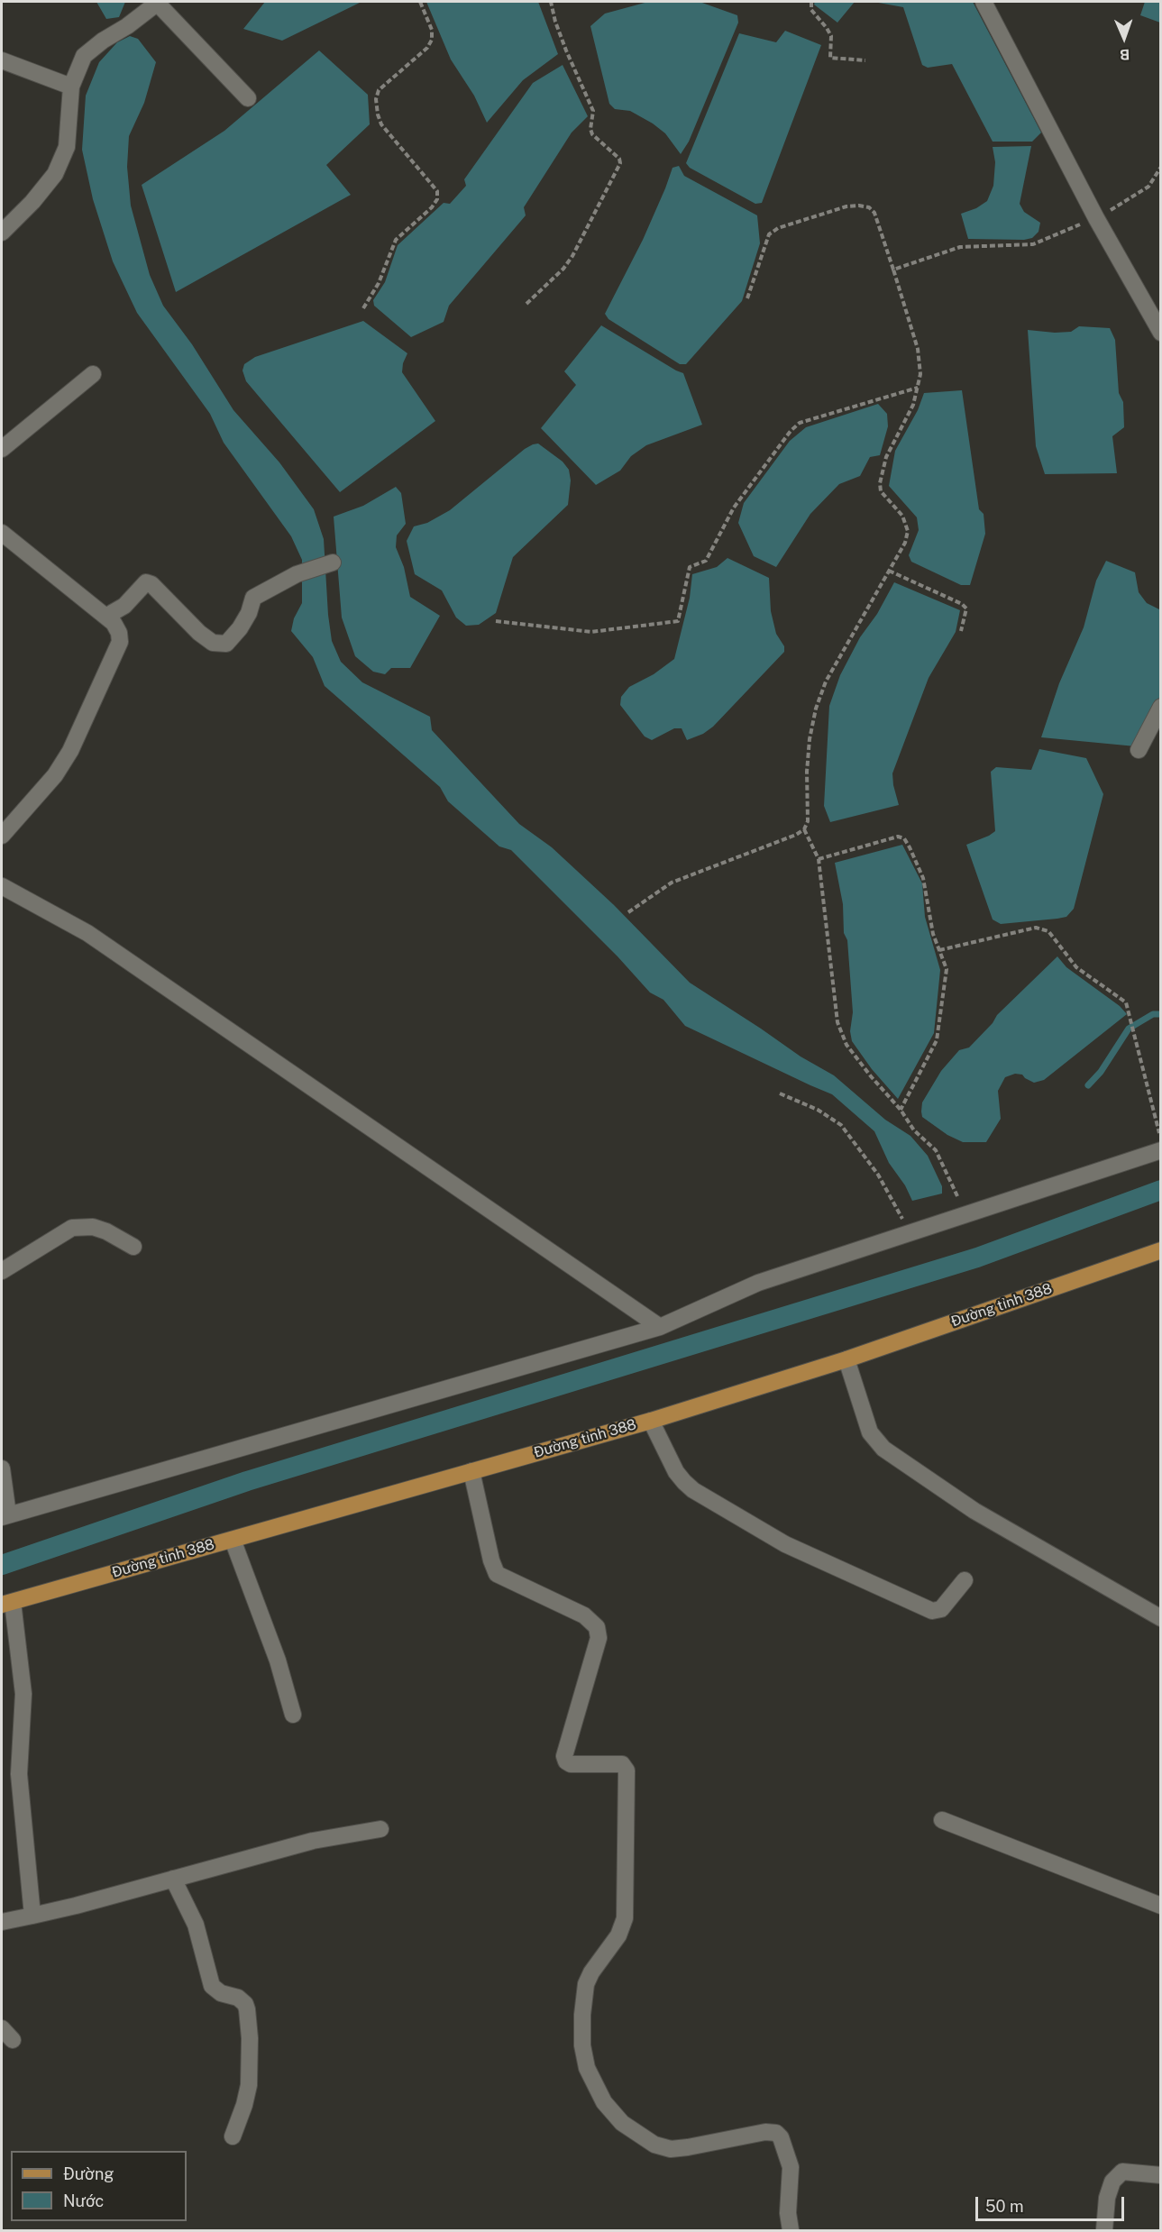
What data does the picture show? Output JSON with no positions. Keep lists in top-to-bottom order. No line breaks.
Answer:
{"streets":{"main road":["Đường tỉnh 388"]},"legend":["Đường","Nước"],"scale_bar":"50 m","north":"bottom"}
